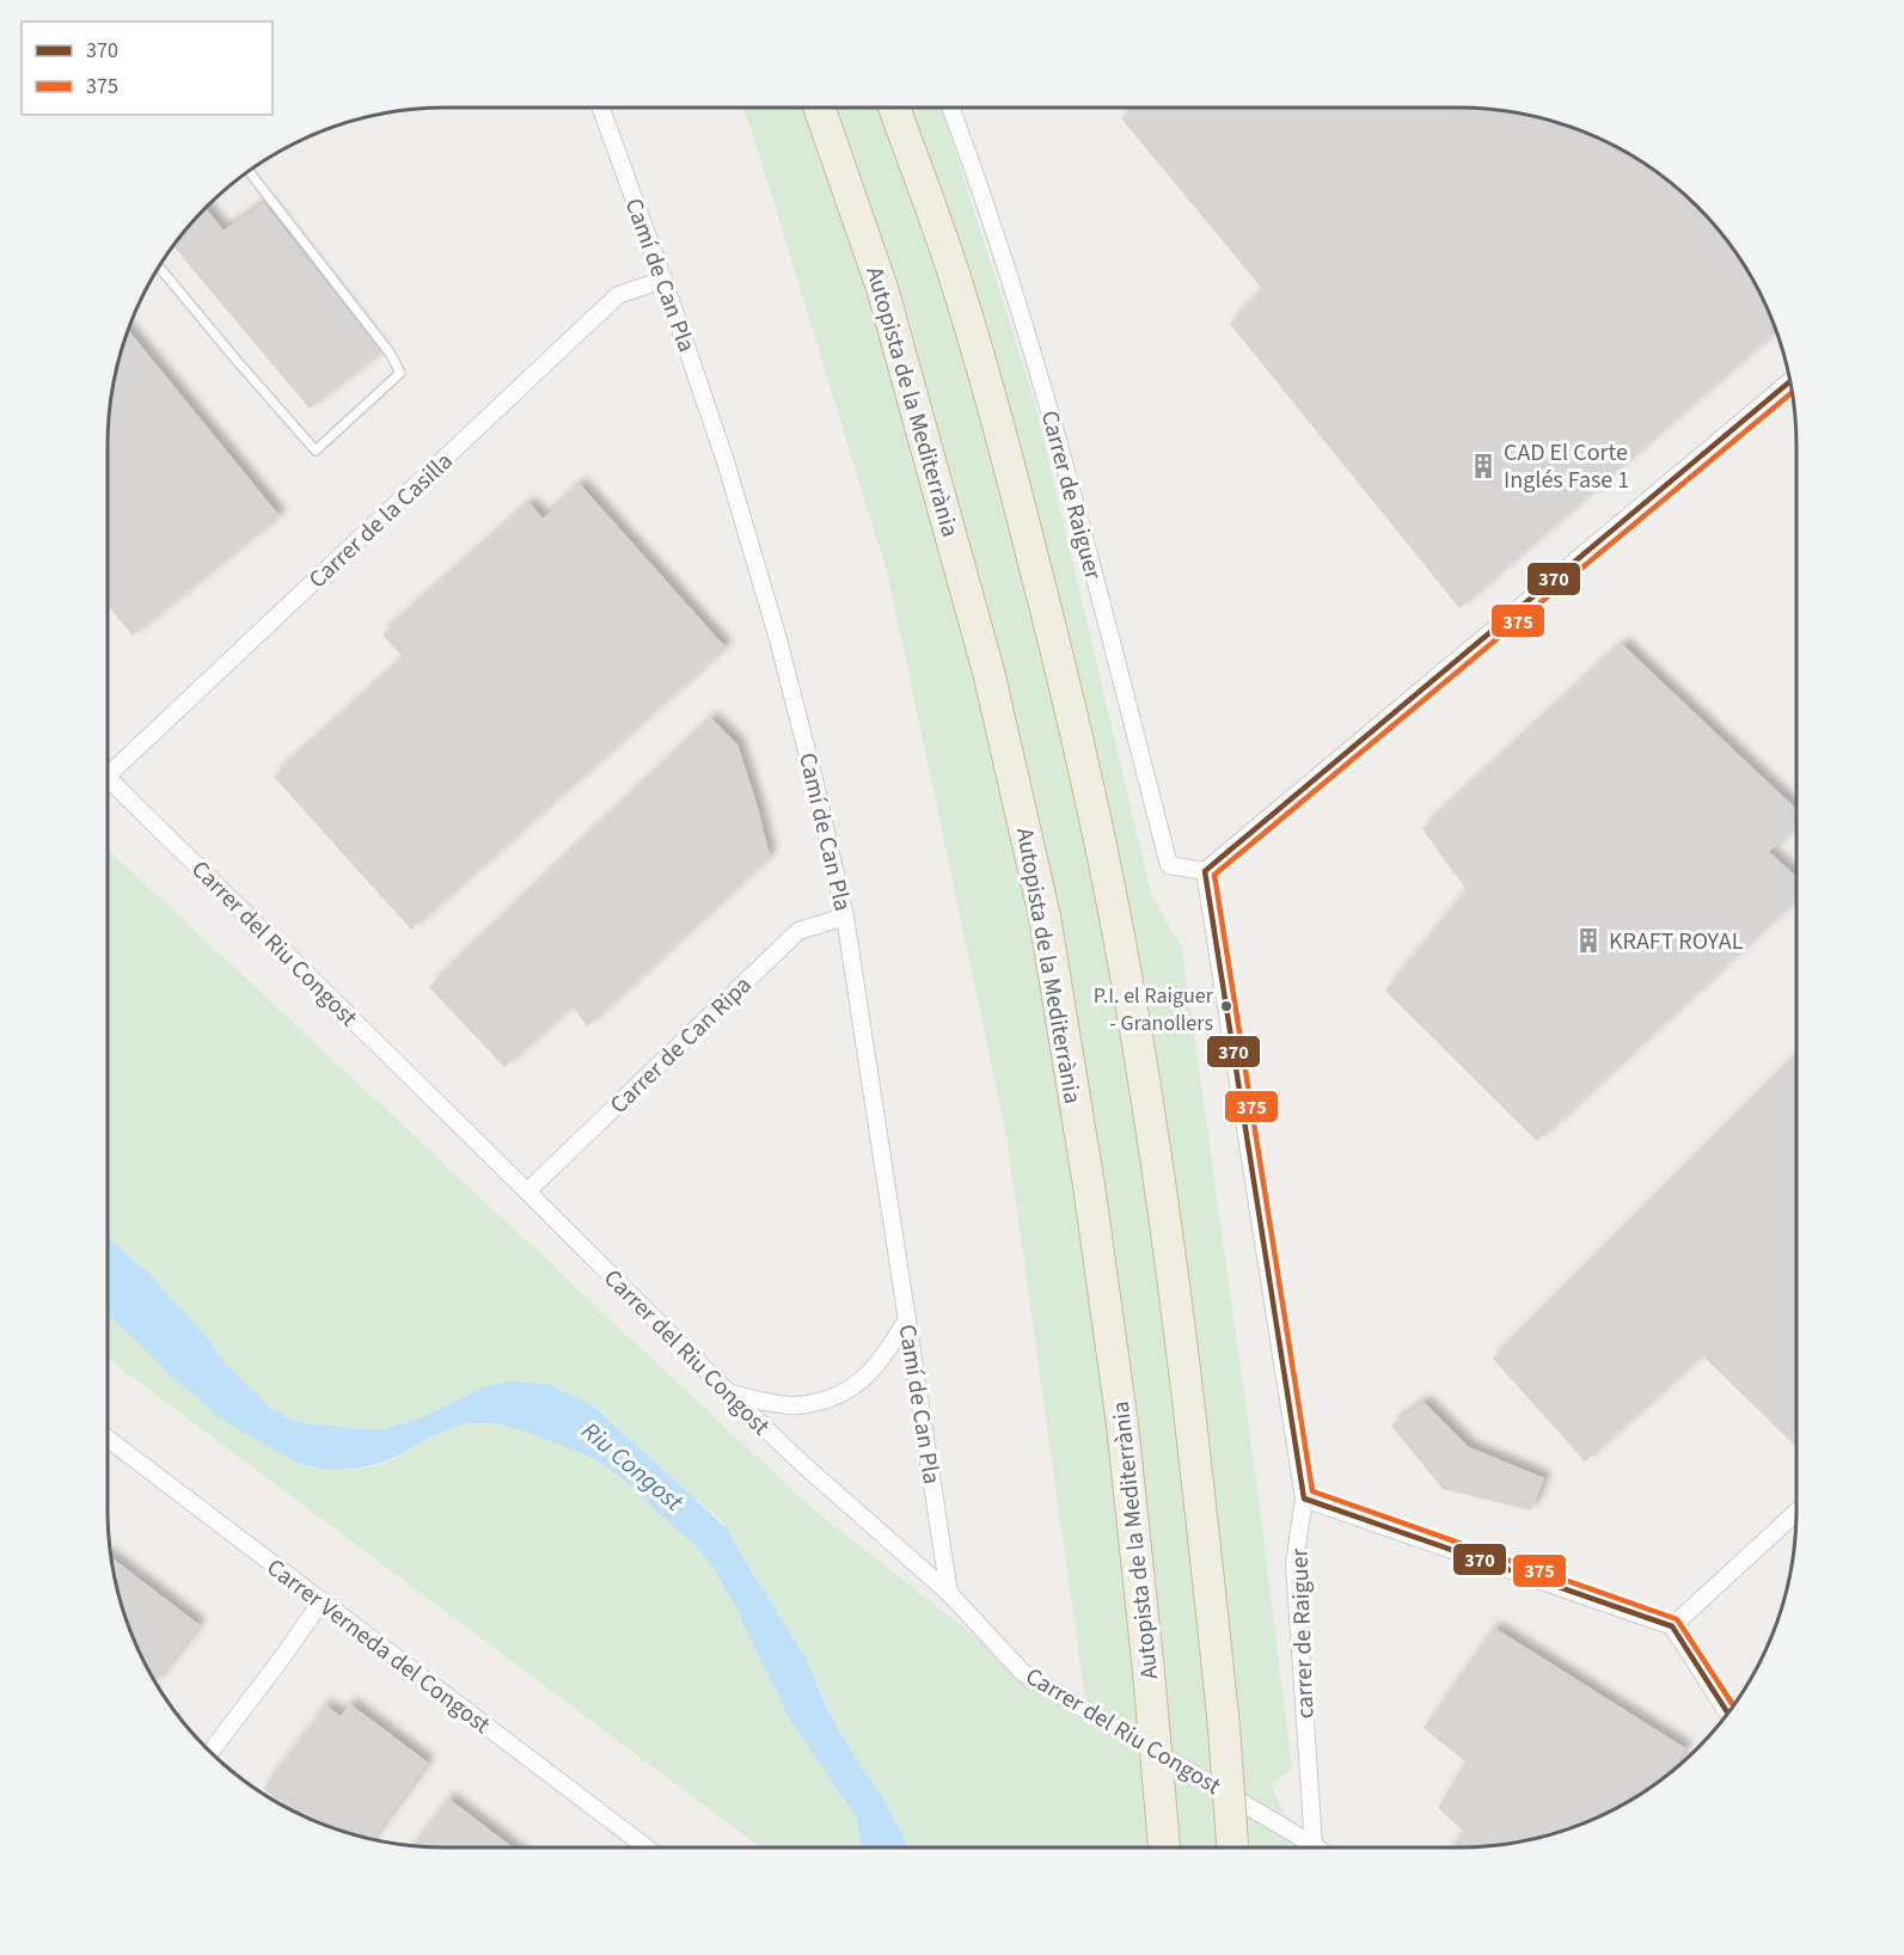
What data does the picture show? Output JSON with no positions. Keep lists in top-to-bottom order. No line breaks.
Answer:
{"streets":{"highway":["Autopista de la Mediterrània"],"street":["Camí de Can Pla","Carrer de Raiguer","Carrer de la Casilla","Carrer del Riu Congost","Carrer de Can Ripa","carrer de Raiguer","Carrer Verneda del Congost"]},"crossings":[["Camí de Can Pla","Carrer de la Casilla"],["Camí de Can Pla","Carrer del Riu Congost"],["Camí de Can Pla","Carrer de Can Ripa"],["Carrer de Raiguer","carrer de Raiguer"],["Carrer del Riu Congost","Carrer de Can Ripa"],["Carrer del Riu Congost","carrer de Raiguer"]],"water":["Riu Congost"],"places":{"building":["CAD El Corte Inglés Fase 1","KRAFT ROYAL"],"other":["P.I. el Raiguer - Granollers"]},"lines":["transit line 370","transit line 375"],"legend":["370","375"]}
